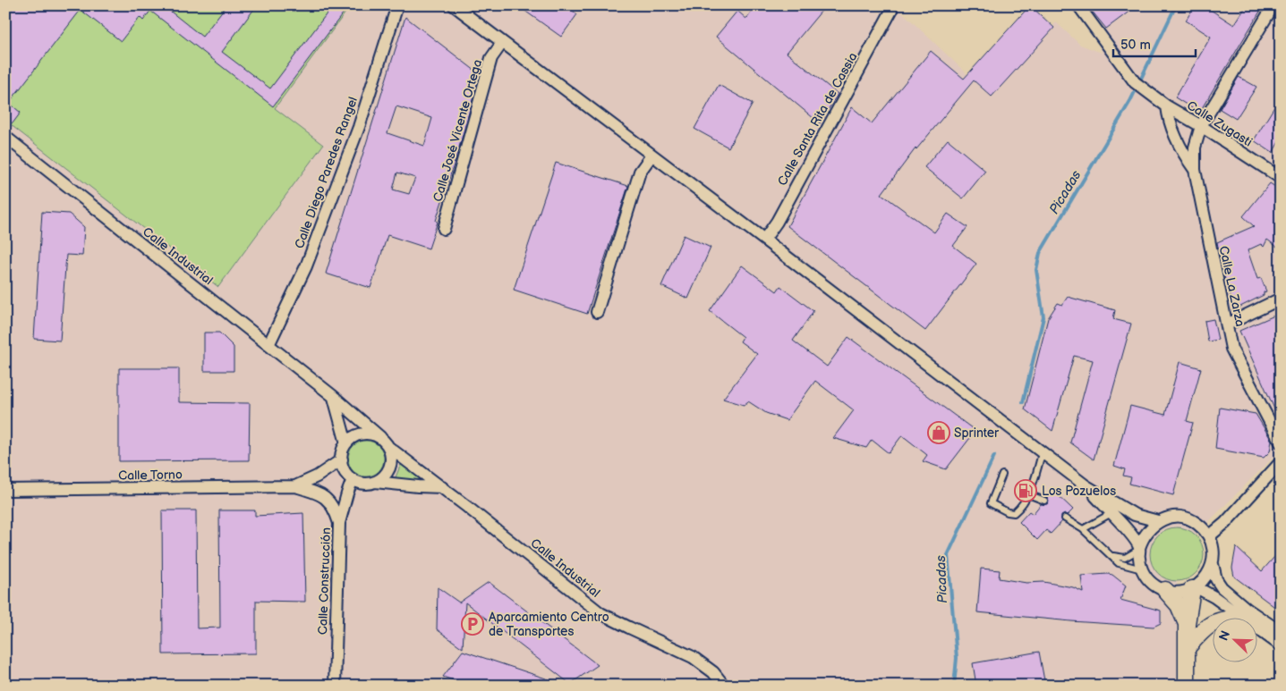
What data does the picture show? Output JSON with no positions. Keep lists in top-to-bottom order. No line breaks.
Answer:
{"streets":{"street":["Calle Santa Rita de Cassia","Calle Zugasti","Calle José Vicente Ortega","Calle Diego Paredes Rangel","Calle Industrial","Calle La Zarza","Calle Torno","Calle Construcción"]},"crossings":[["Calle Zugasti","Calle La Zarza"],["Calle Diego Paredes Rangel","Calle Industrial"],["Calle Industrial","Calle Torno"],["Calle Industrial","Calle Construcción"],["Calle Torno","Calle Construcción"]],"water":["Picadas"],"places":{"shop":["Sprinter"],"fuel station":["Los Pozuelos"],"parking":["Aparcamiento Centro de Transportes"]},"scale_bar":"50 m","north":"top left"}
